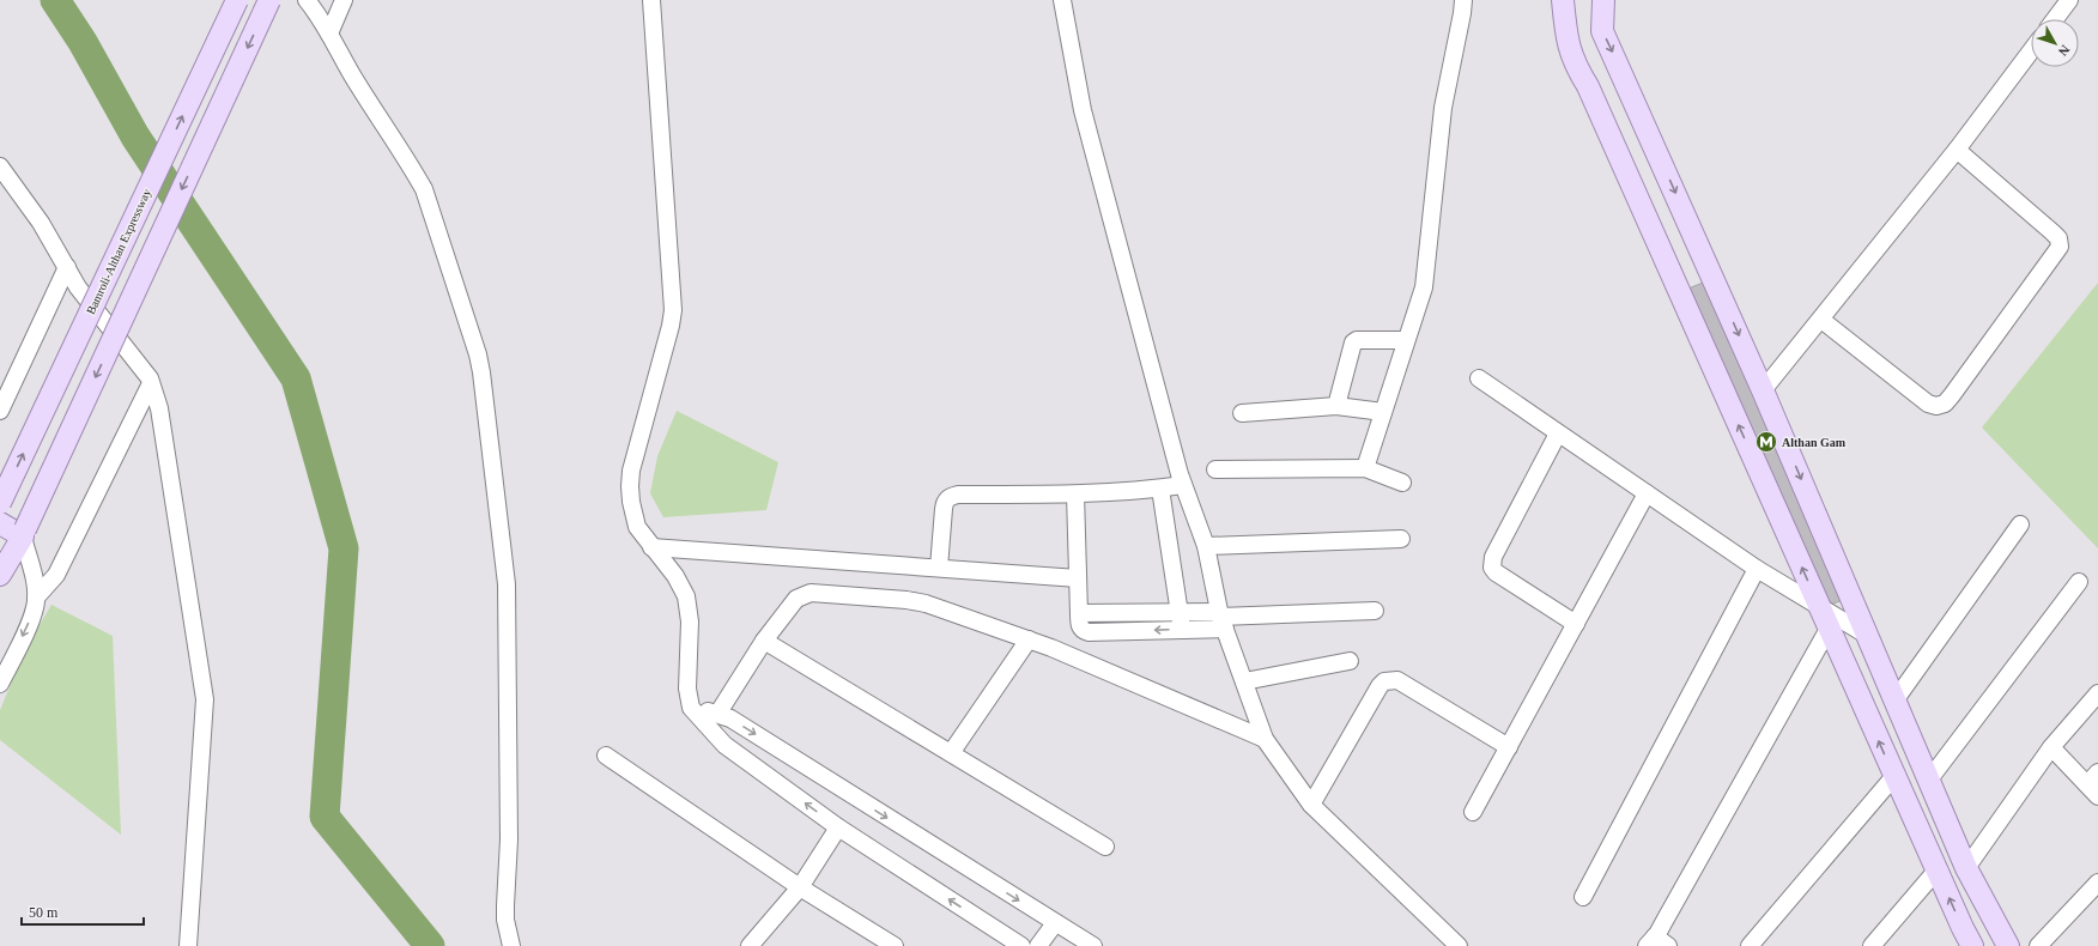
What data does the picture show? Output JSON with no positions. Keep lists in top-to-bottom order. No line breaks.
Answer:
{"streets":{"main road":["Bamroli-Althan Expressway"]},"places":{"metro station":["Althan Gam"]},"scale_bar":"50 m","north":"bottom right"}
